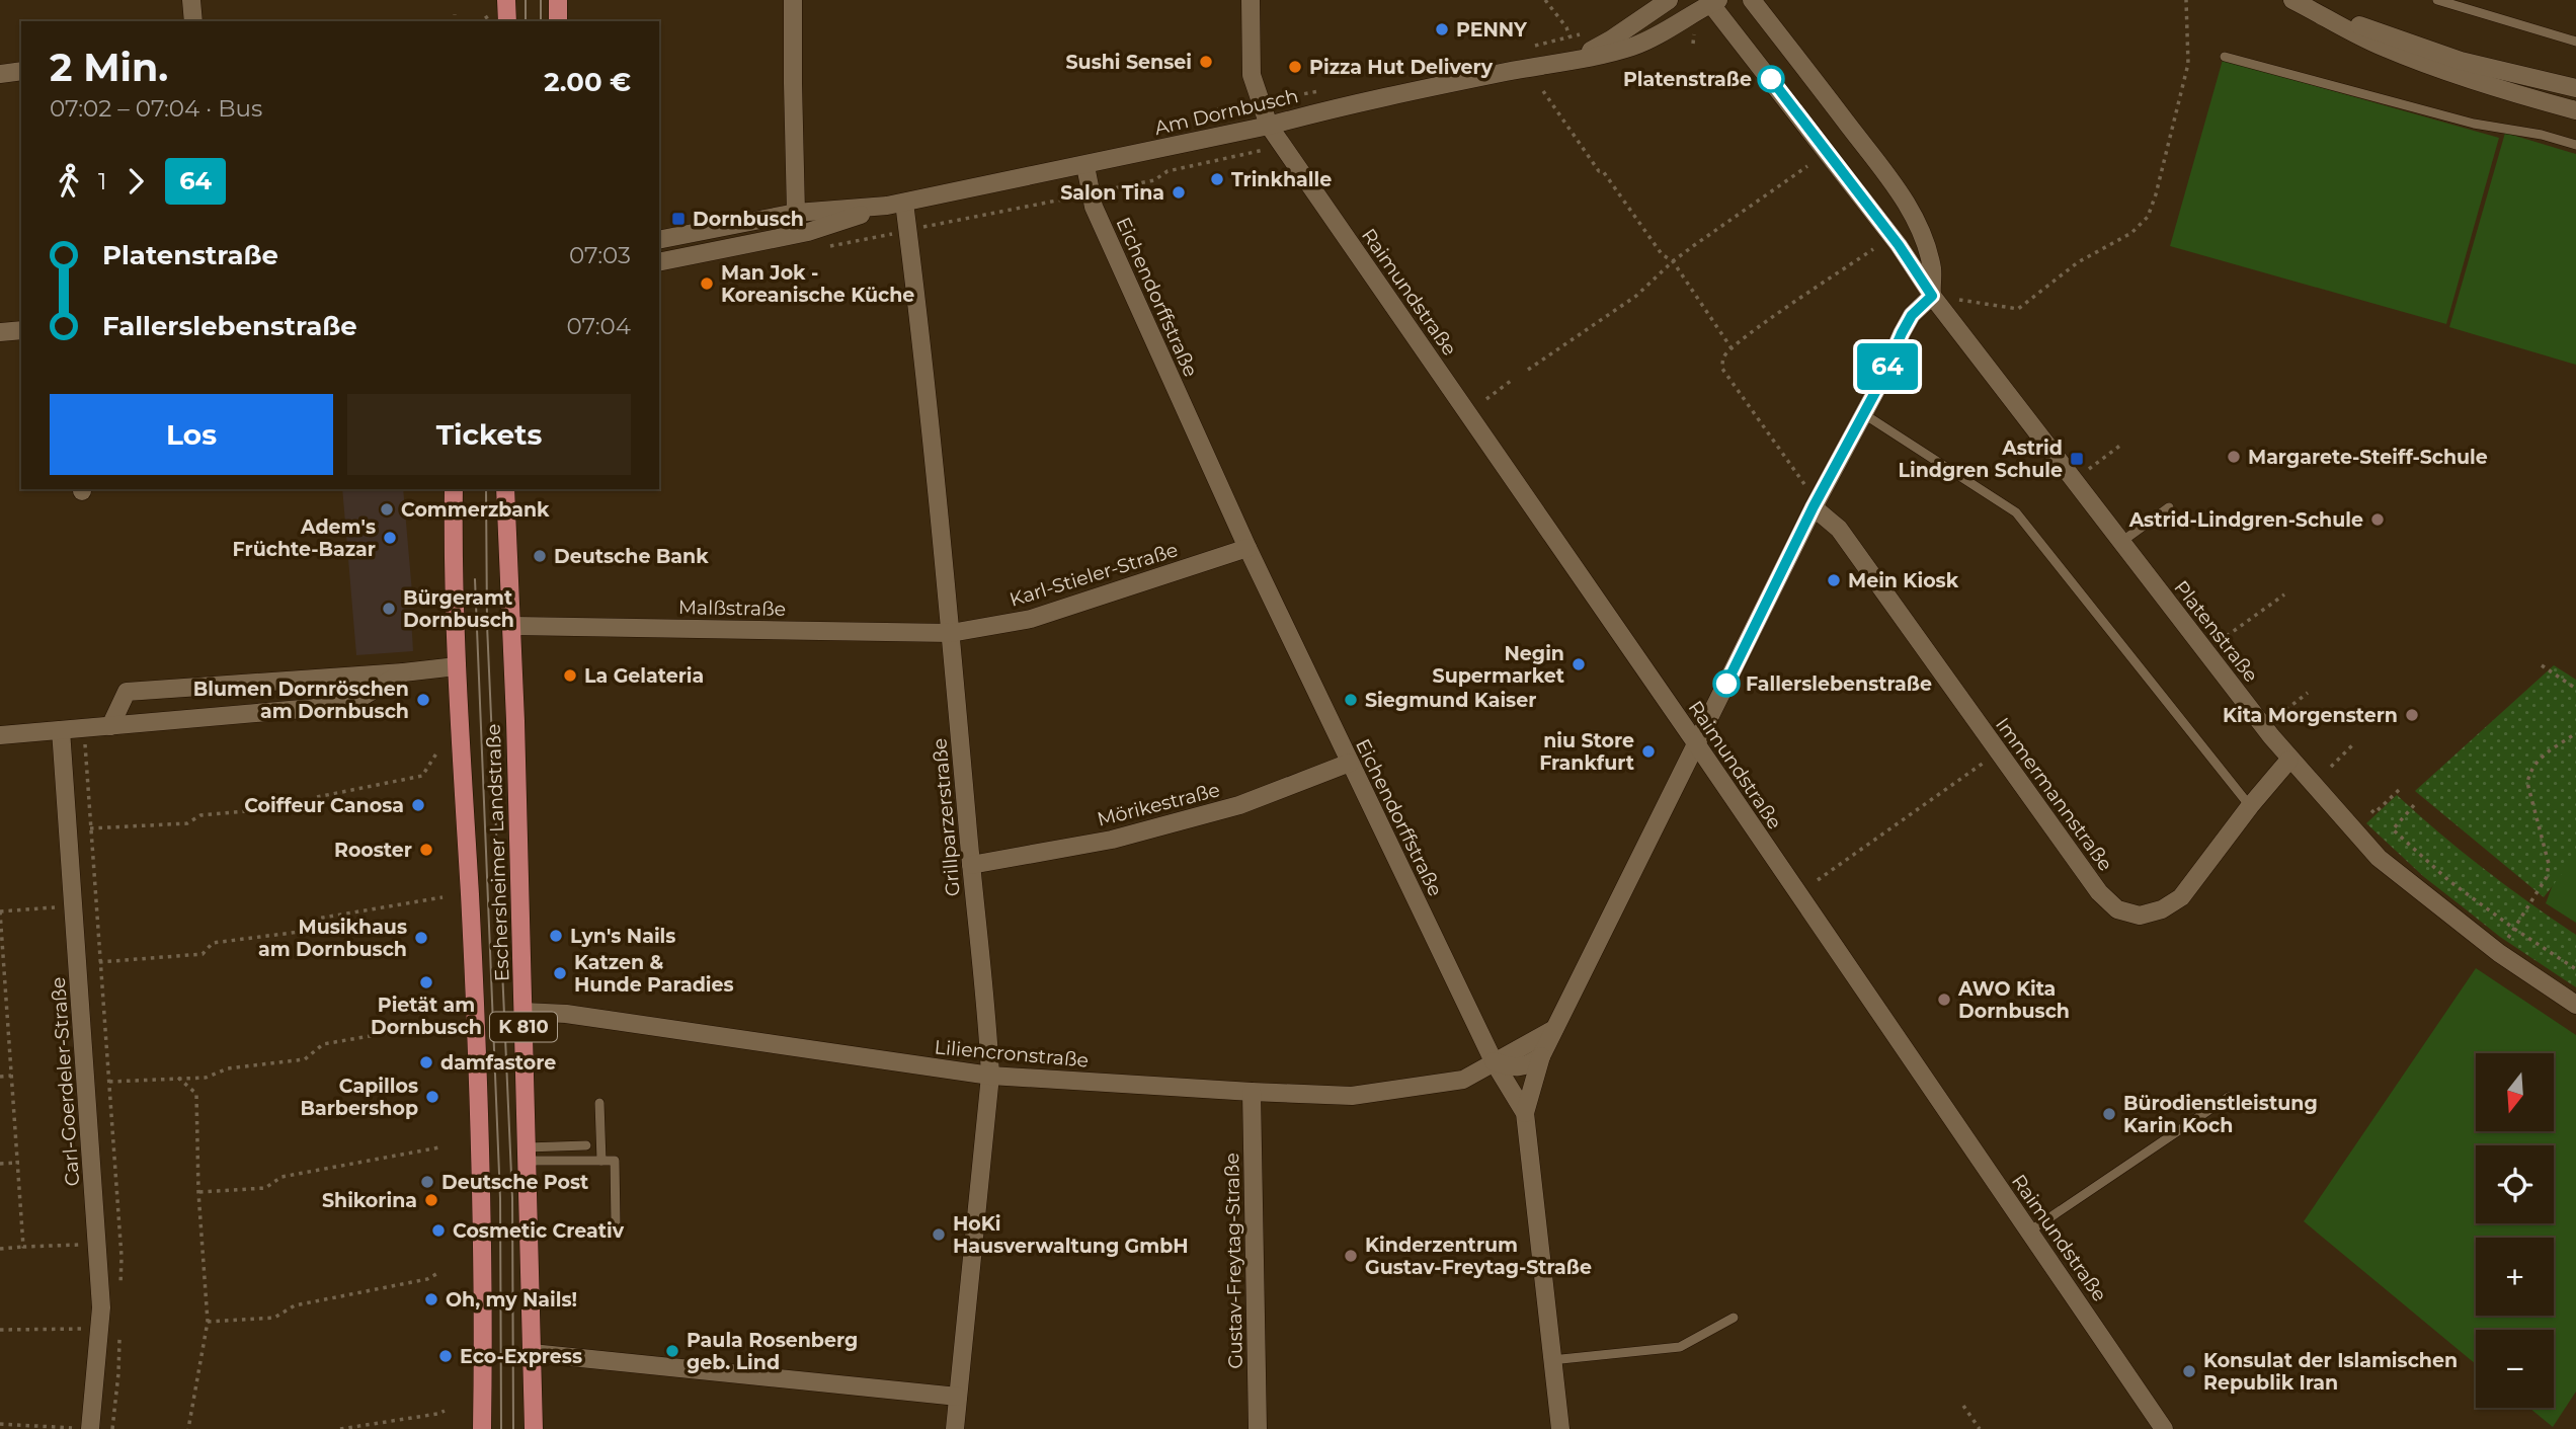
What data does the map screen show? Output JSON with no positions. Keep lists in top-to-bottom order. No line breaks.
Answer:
{"streets":{"main road":["Eschersheimer Landstraße","K 810"],"street":["Am Dornbusch","Raimundstraße","Eichendorffstraße","Karl-Stieler-Straße","Malßstraße","Platenstraße","Immermannstraße","Mörikestraße","Grillparzerstraße","Liliencronstraße","Carl-Goerdeler-Straße","Gustav-Freytag-Straße"]},"crossings":[["Am Dornbusch","Raimundstraße"],["Am Dornbusch","Eichendorffstraße"],["Am Dornbusch","Platenstraße"],["Am Dornbusch","Grillparzerstraße"],["Eichendorffstraße","Karl-Stieler-Straße"],["Eichendorffstraße","Mörikestraße"],["Eichendorffstraße","Liliencronstraße"],["Karl-Stieler-Straße","Malßstraße"],["Karl-Stieler-Straße","Grillparzerstraße"],["Malßstraße","Grillparzerstraße"],["Malßstraße","Eschersheimer Landstraße"],["Platenstraße","Immermannstraße"],["Mörikestraße","Grillparzerstraße"],["Grillparzerstraße","Liliencronstraße"],["Eschersheimer Landstraße","Liliencronstraße"],["Liliencronstraße","Gustav-Freytag-Straße"]],"places":{"other":["PENNY","Sushi Sensei","Pizza Hut Delivery","Platenstraße","Trinkhalle","Salon Tina","Man Jok - Koreanische Küche","Margarete-Steiff-Schule","Commerzbank","Astrid-Lindgren-Schule","Adem's Früchte-Bazar","Deutsche Bank","Mein Kiosk","Bürgeramt Dornbusch","Negin Supermarket","La Gelateria","Fallerslebenstraße","Blumen Dornröschen am Dornbusch","Siegmund Kaiser","Kita Morgenstern","niu Store Frankfurt","Coiffeur Canosa","Rooster","Lyn's Nails","Musikhaus am Dornbusch","Katzen & Hunde Paradies","Pietät am Dornbusch","AWO Kita Dornbusch","damfastore","Capillos Barbershop","Bürodienstleistung Karin Koch","Deutsche Post","Shikorina","Cosmetic Creativ","HoKi Hausverwaltung GmbH","Kinderzentrum Gustav-Freytag-Straße","Oh, my Nails!","Paula Rosenberg geb. Lind","Eco-Express","Konsulat der Islamischen Republik Iran"],"transit":["Dornbusch","Astrid Lindgren Schule"]},"lines":["bus line 64"],"north":"bottom","page":{"on_map":"64","heading":["2 Min.","07:02 – 07:04 · Bus","2.00 €"],"legs":["1","64"],"list":[{"name":"Platenstraße","value":"07:03"},{"name":"Fallerslebenstraße","value":"07:04"}],"buttons":["Los","Tickets"],"map_buttons":["+","−"]}}
